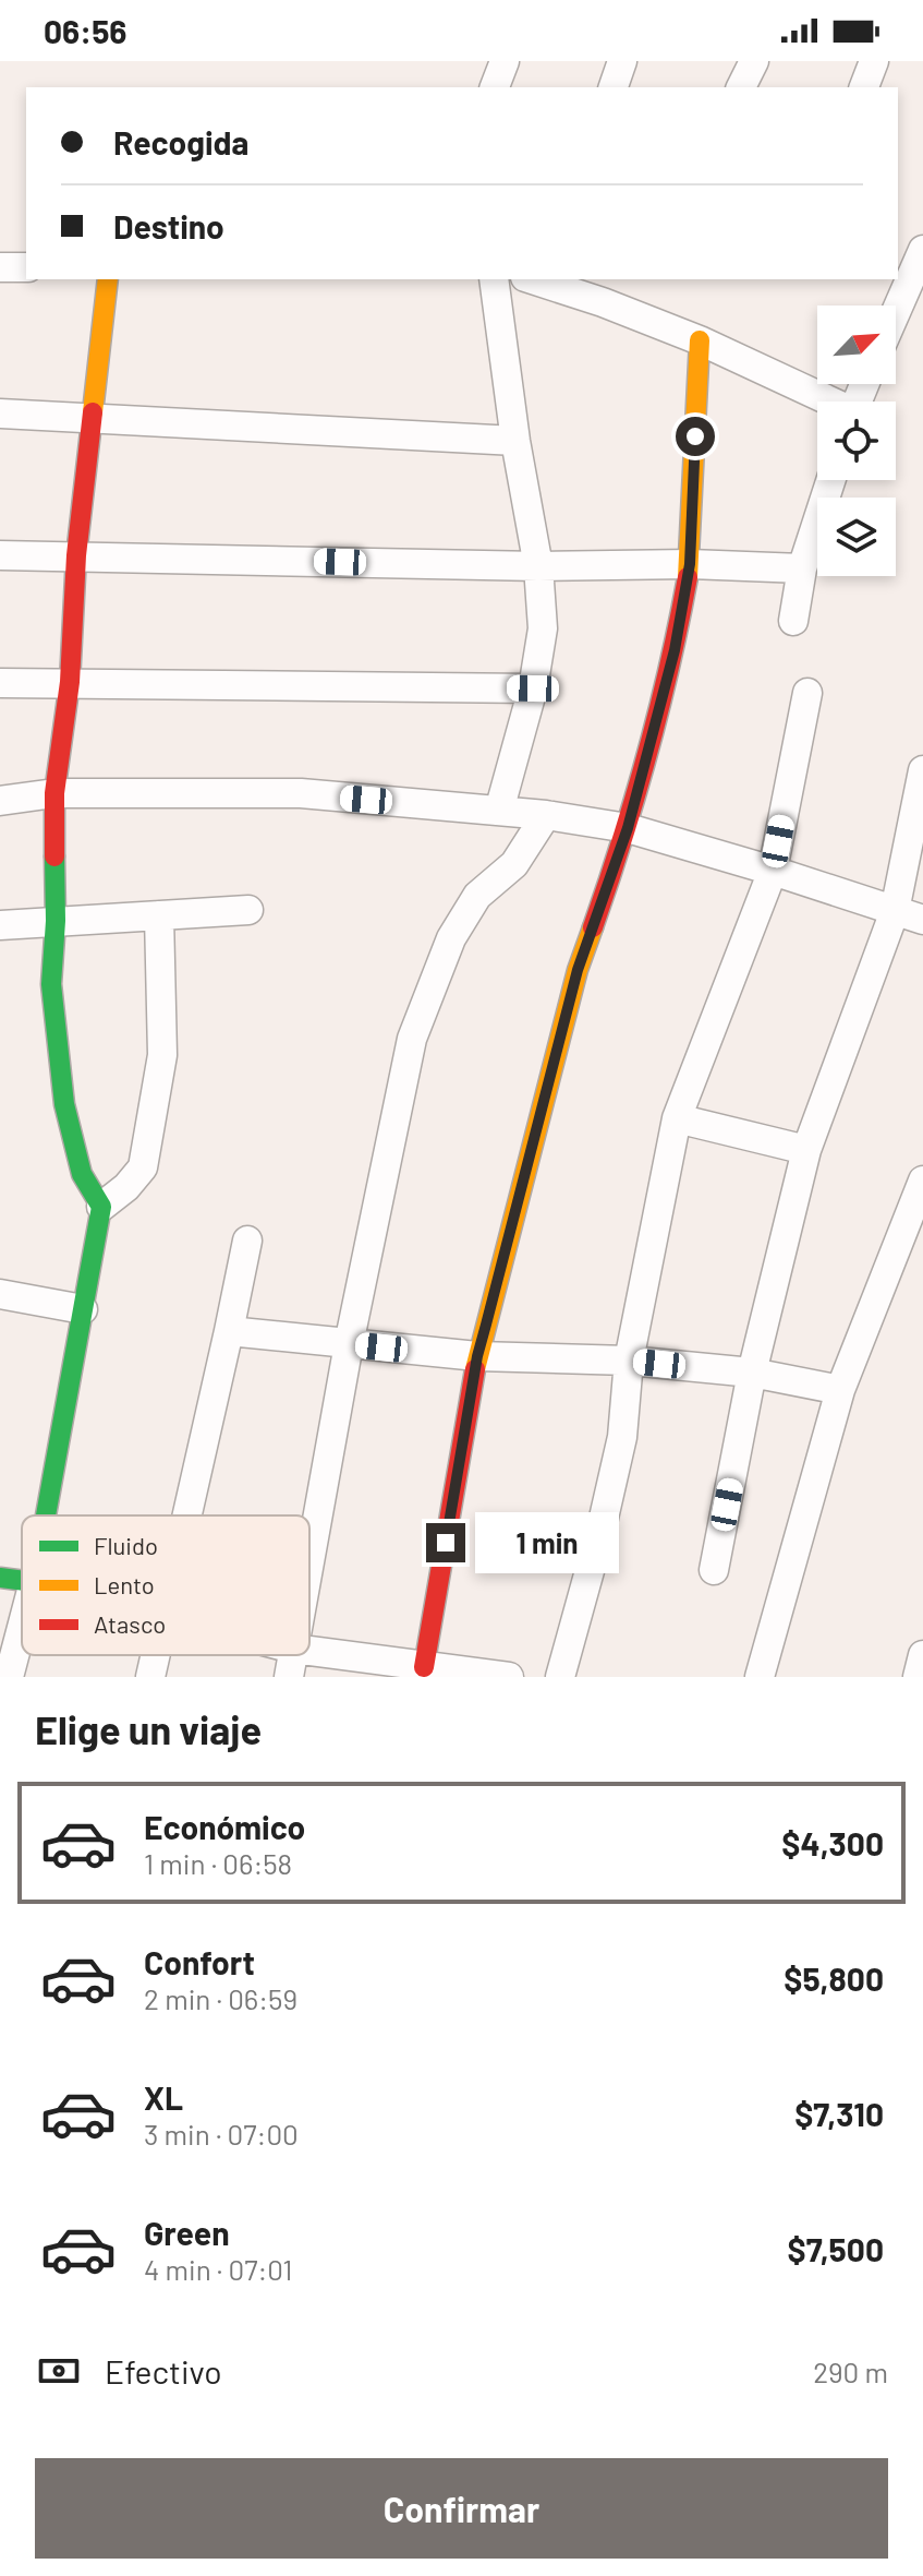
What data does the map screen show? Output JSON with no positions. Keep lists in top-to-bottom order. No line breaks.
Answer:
{"legend":["Fluido","Lento","Atasco"],"north":"top right","page":{"status":"06:56","banner":["Recogida","Destino"],"bubble":"1 min","heading":"Elige un viaje","list":[{"name":"Económico","note":"1 min · 06:58","value":"$4,300"},{"name":"Confort","note":"2 min · 06:59","value":"$5,800"},{"name":"XL","note":"3 min · 07:00","value":"$7,310"},{"name":"Green","note":"4 min · 07:01","value":"$7,500"}],"pay":["Efectivo","290 m"],"buttons":"Confirmar"}}
